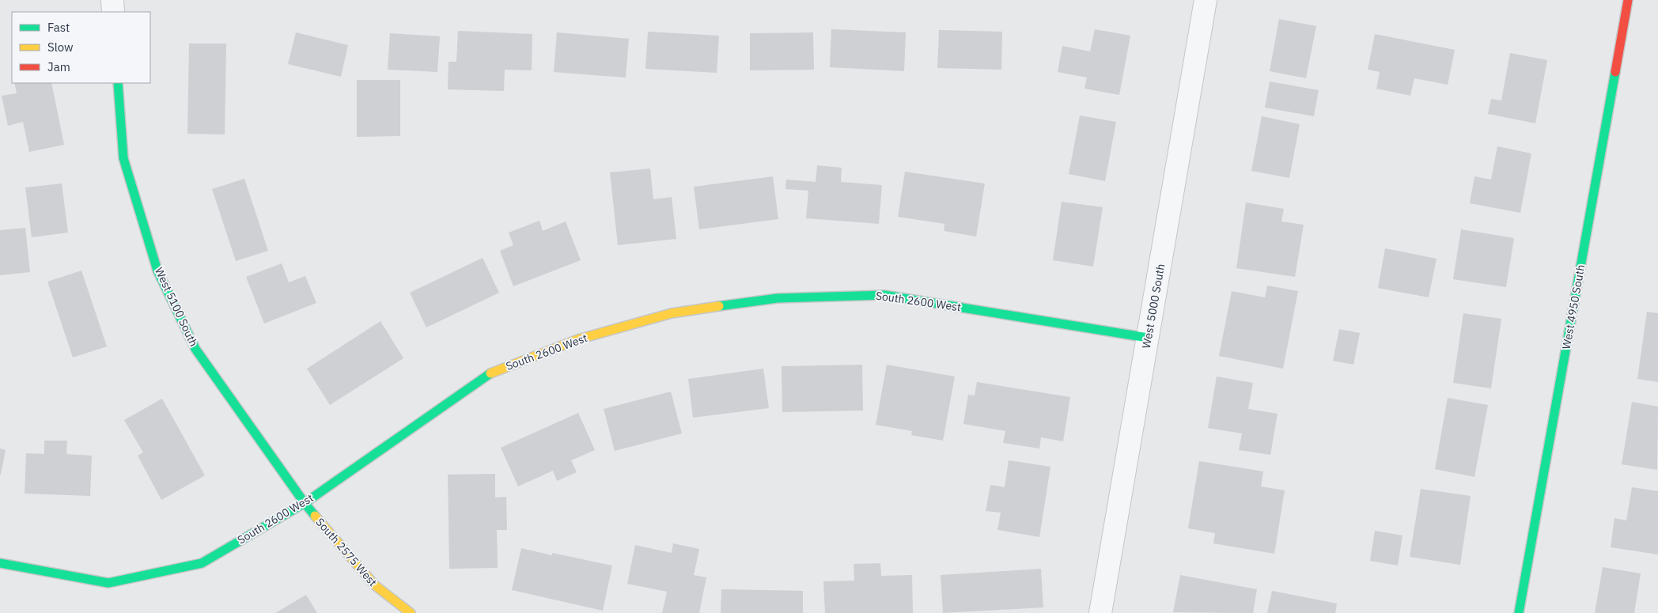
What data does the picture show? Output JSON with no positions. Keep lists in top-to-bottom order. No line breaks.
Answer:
{"streets":{"street":["South 2600 West","West 5000 South","West 5100 South","West 4950 South","South 2575 West"]},"crossings":[["South 2600 West","West 5000 South"],["South 2600 West","West 5100 South"],["South 2600 West","South 2575 West"],["West 5100 South","South 2575 West"]],"legend":["Fast","Slow","Jam"]}
